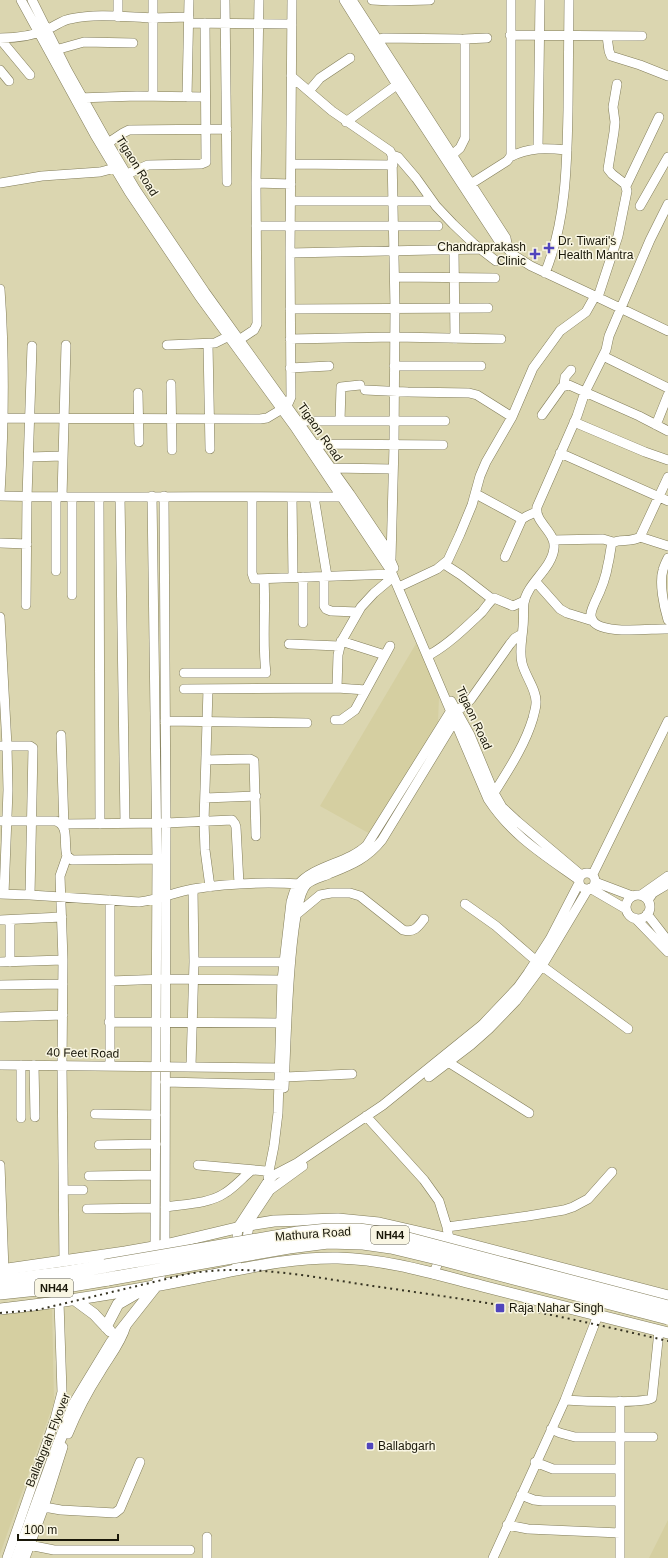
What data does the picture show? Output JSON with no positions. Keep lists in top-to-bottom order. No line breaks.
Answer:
{"streets":{"highway":["Mathura Road","NH44"],"main road":["Ballabgrah Flyover"],"street":["Tigaon Road","40 Feet Road"]},"places":{"health":["Dr. Tiwari's Health Mantra","Chandraprakash Clinic"],"transit":["Raja Nahar Singh","Ballabgarh"]},"scale_bar":"100 m"}
